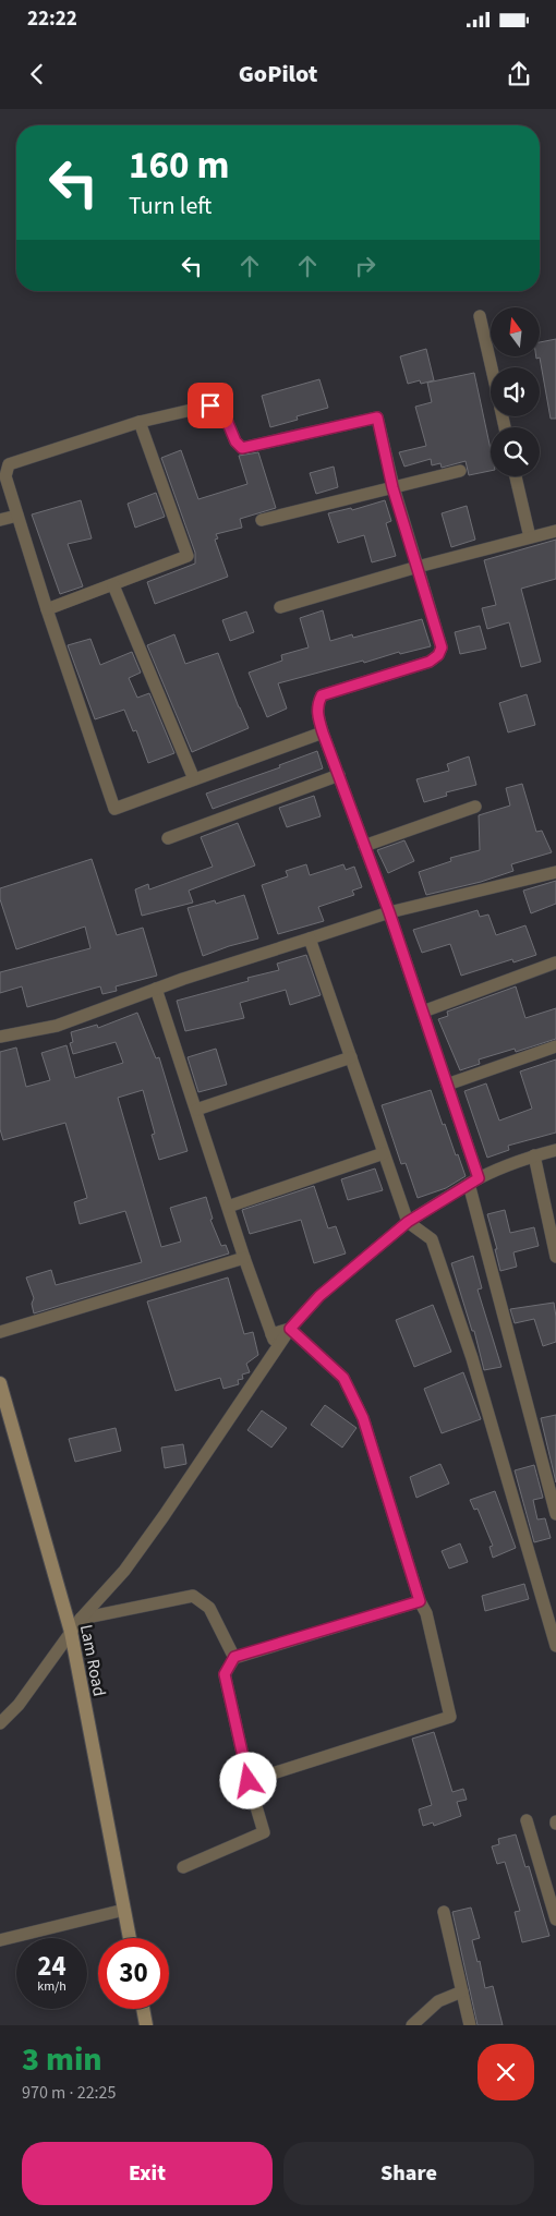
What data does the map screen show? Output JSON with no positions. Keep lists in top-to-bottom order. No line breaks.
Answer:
{"streets":{"main road":["Lam Road"]},"north":"top","page":{"status":"22:22","header":"GoPilot","turn":["160 m","Turn left"],"speed":"24 km/h","limit":"30","heading":["3 min","970 m · 22:25"],"buttons":["Exit","Share"]}}
